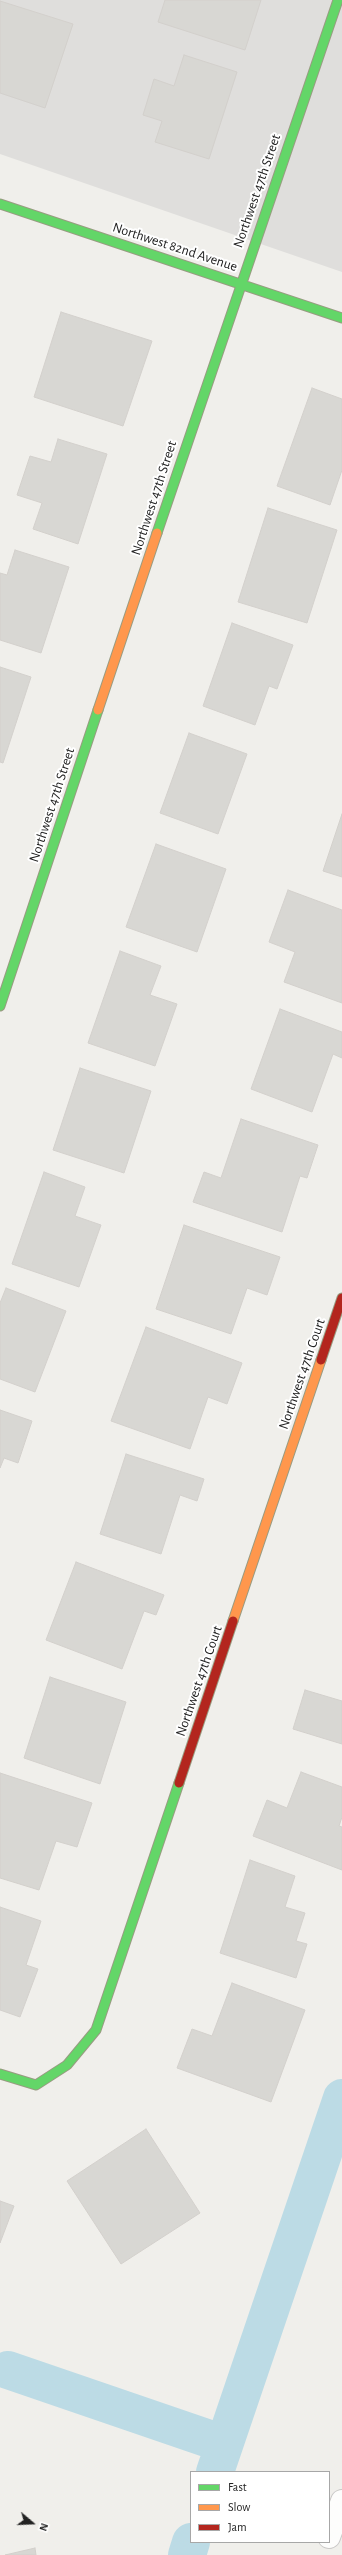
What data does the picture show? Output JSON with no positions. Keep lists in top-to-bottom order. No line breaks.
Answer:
{"streets":{"street":["Northwest 47th Street","Northwest 82nd Avenue","Northwest 47th Court"]},"crossings":[["Northwest 47th Street","Northwest 82nd Avenue"]],"legend":["Fast","Slow","Jam"],"north":"right"}
